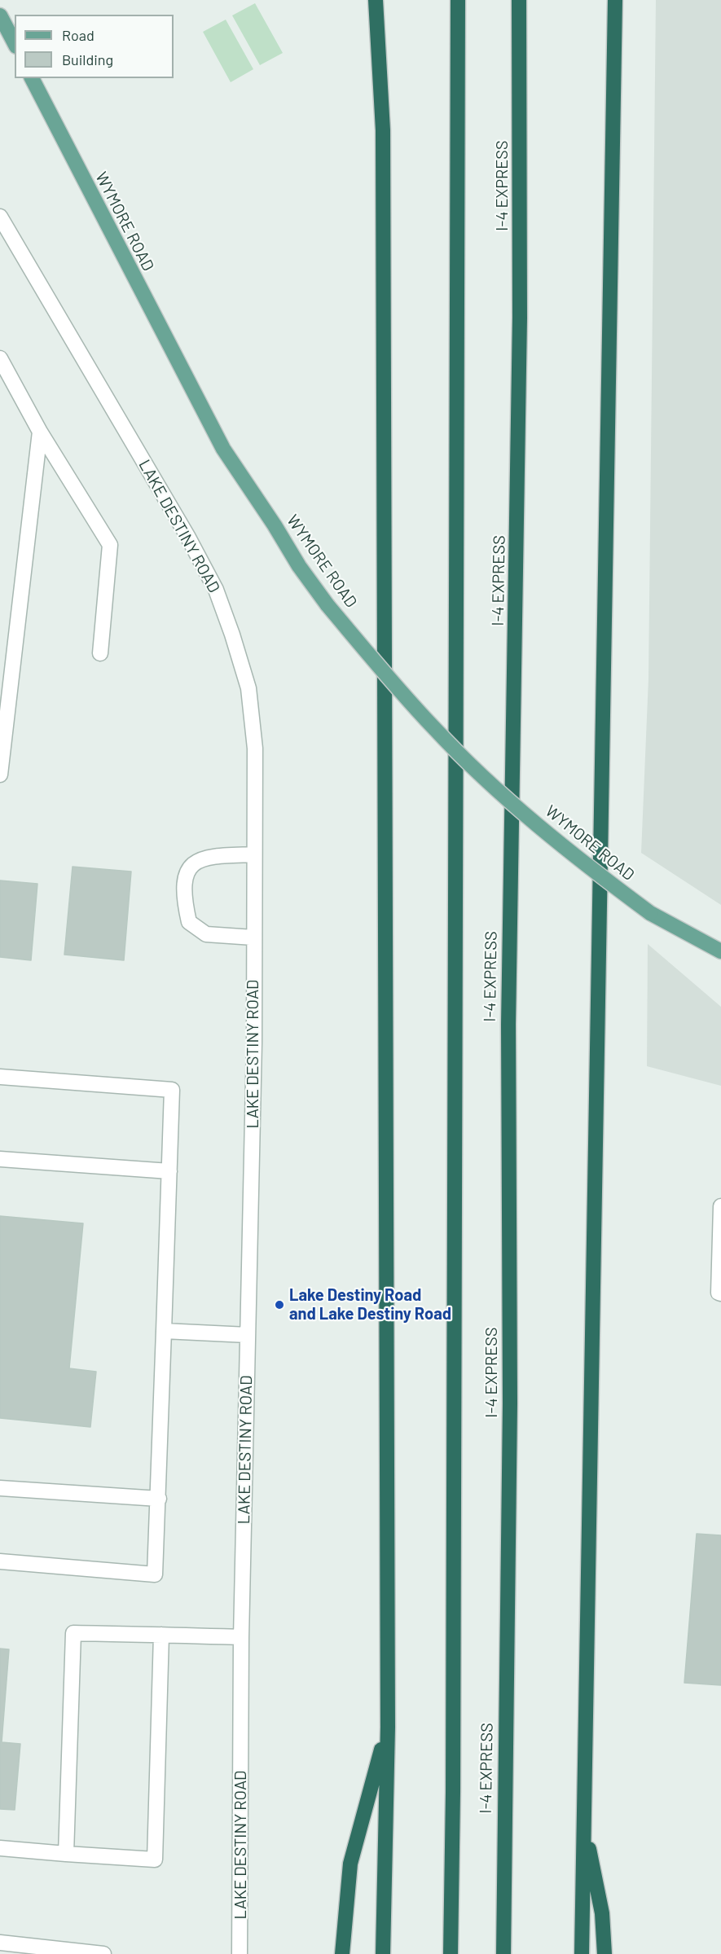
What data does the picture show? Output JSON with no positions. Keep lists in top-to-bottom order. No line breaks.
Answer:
{"streets":{"highway":["I-4 EXPRESS"],"main road":["WYMORE ROAD"],"street":["LAKE DESTINY ROAD"]},"places":["Lake Destiny Road and Lake Destiny Road"],"legend":["Road","Building"]}
